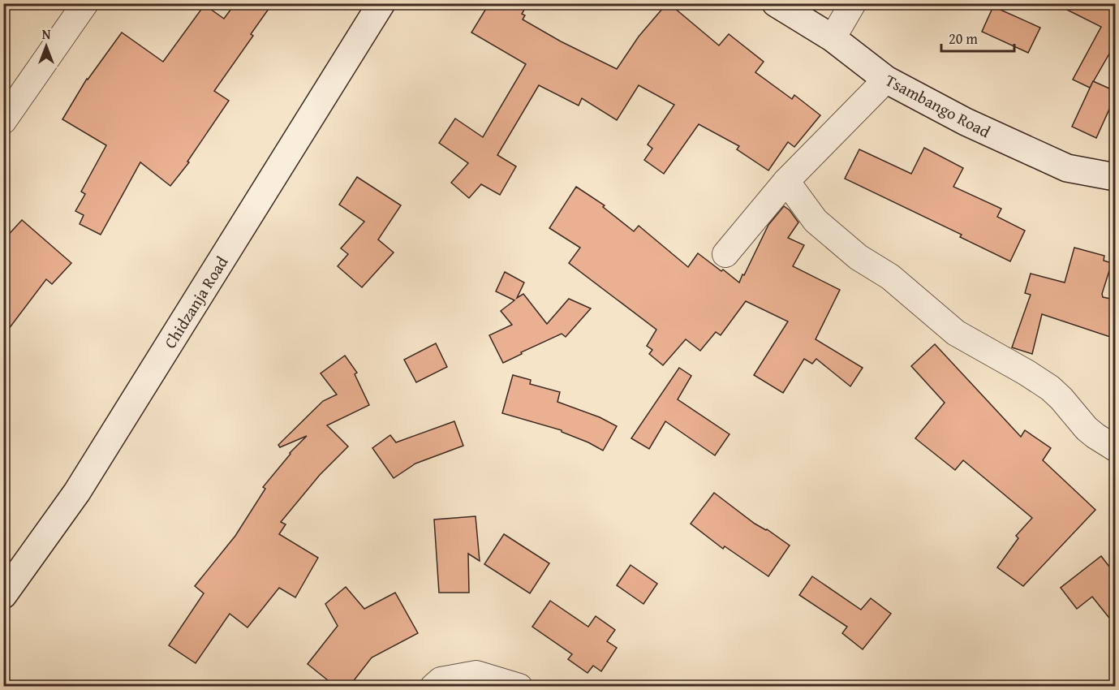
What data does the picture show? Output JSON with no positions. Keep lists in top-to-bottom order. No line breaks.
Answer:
{"streets":{"street":["Tsambango Road","Chidzanja Road"]},"scale_bar":"20 m","north":"top"}
